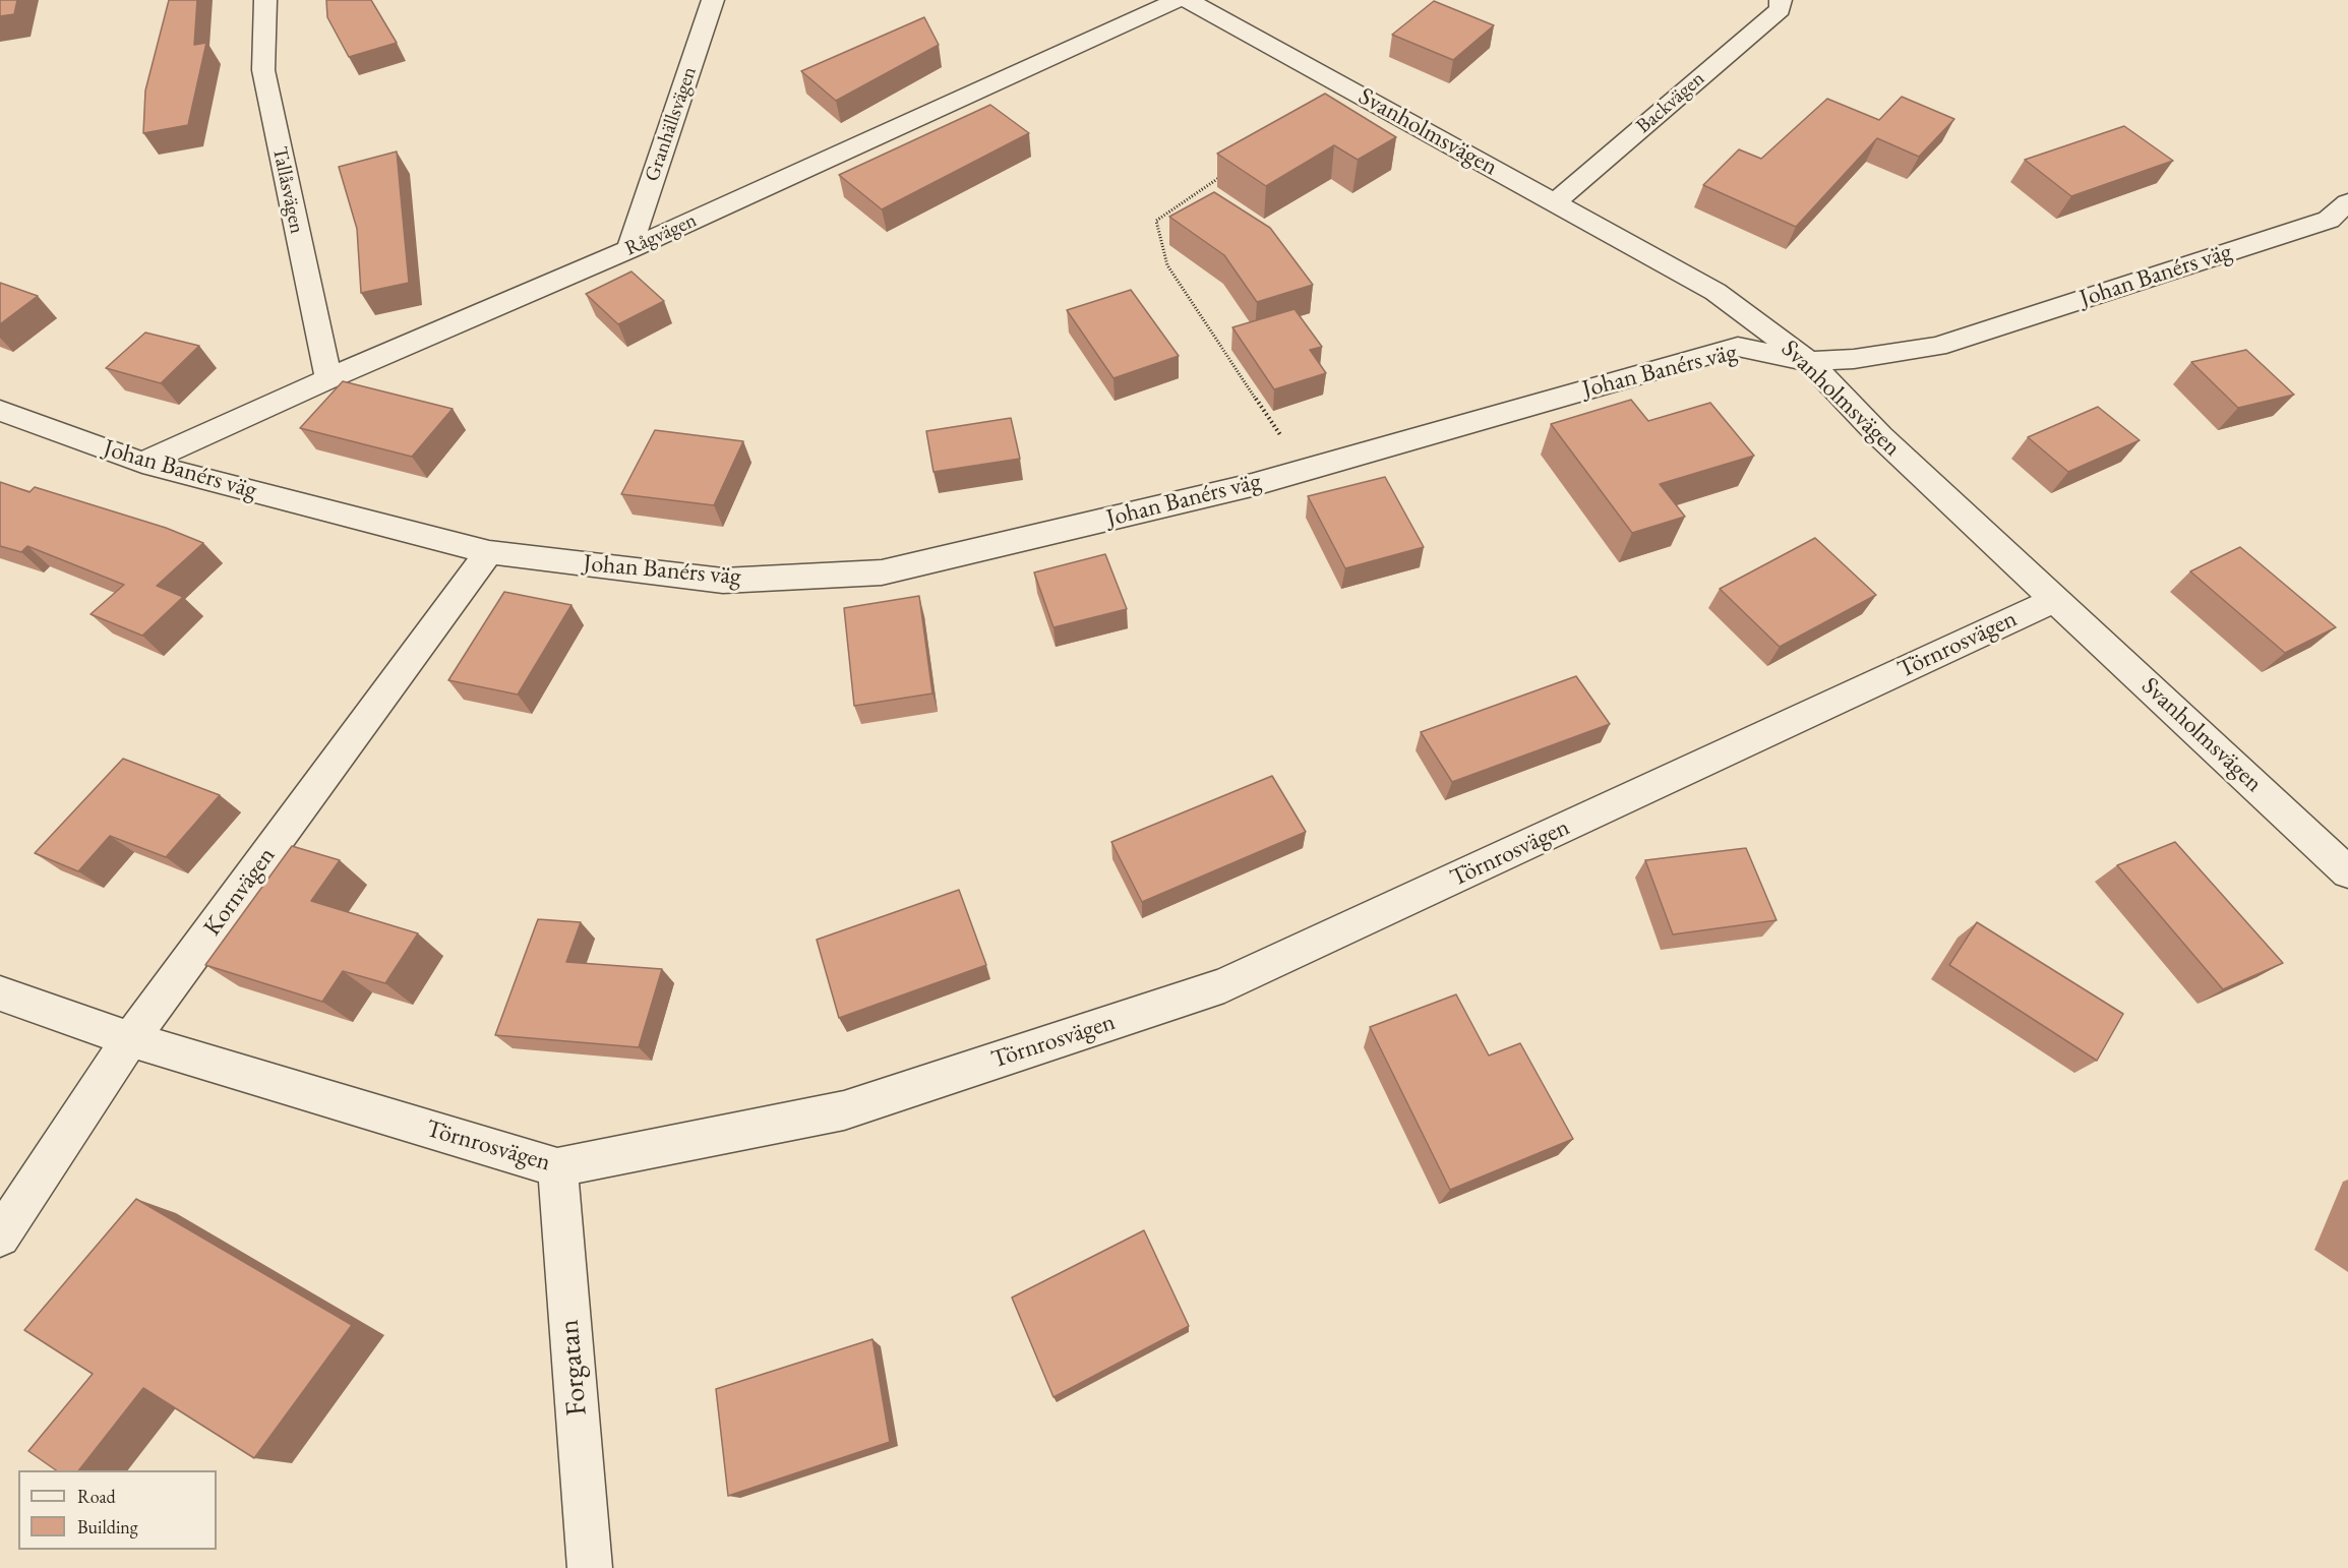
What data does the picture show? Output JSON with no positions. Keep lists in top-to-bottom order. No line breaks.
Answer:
{"streets":{"street":["Backvägen","Granhällsvägen","Svanholmsvägen","Tallåsvägen","Rågvägen","Johan Banérs väg","Törnrosvägen","Kornvägen","Forgatan"]},"crossings":[["Backvägen","Svanholmsvägen"],["Granhällsvägen","Rågvägen"],["Svanholmsvägen","Johan Banérs väg"],["Svanholmsvägen","Törnrosvägen"],["Tallåsvägen","Rågvägen"],["Rågvägen","Johan Banérs väg"],["Johan Banérs väg","Kornvägen"],["Törnrosvägen","Kornvägen"],["Törnrosvägen","Forgatan"]],"legend":["Road","Building"]}
